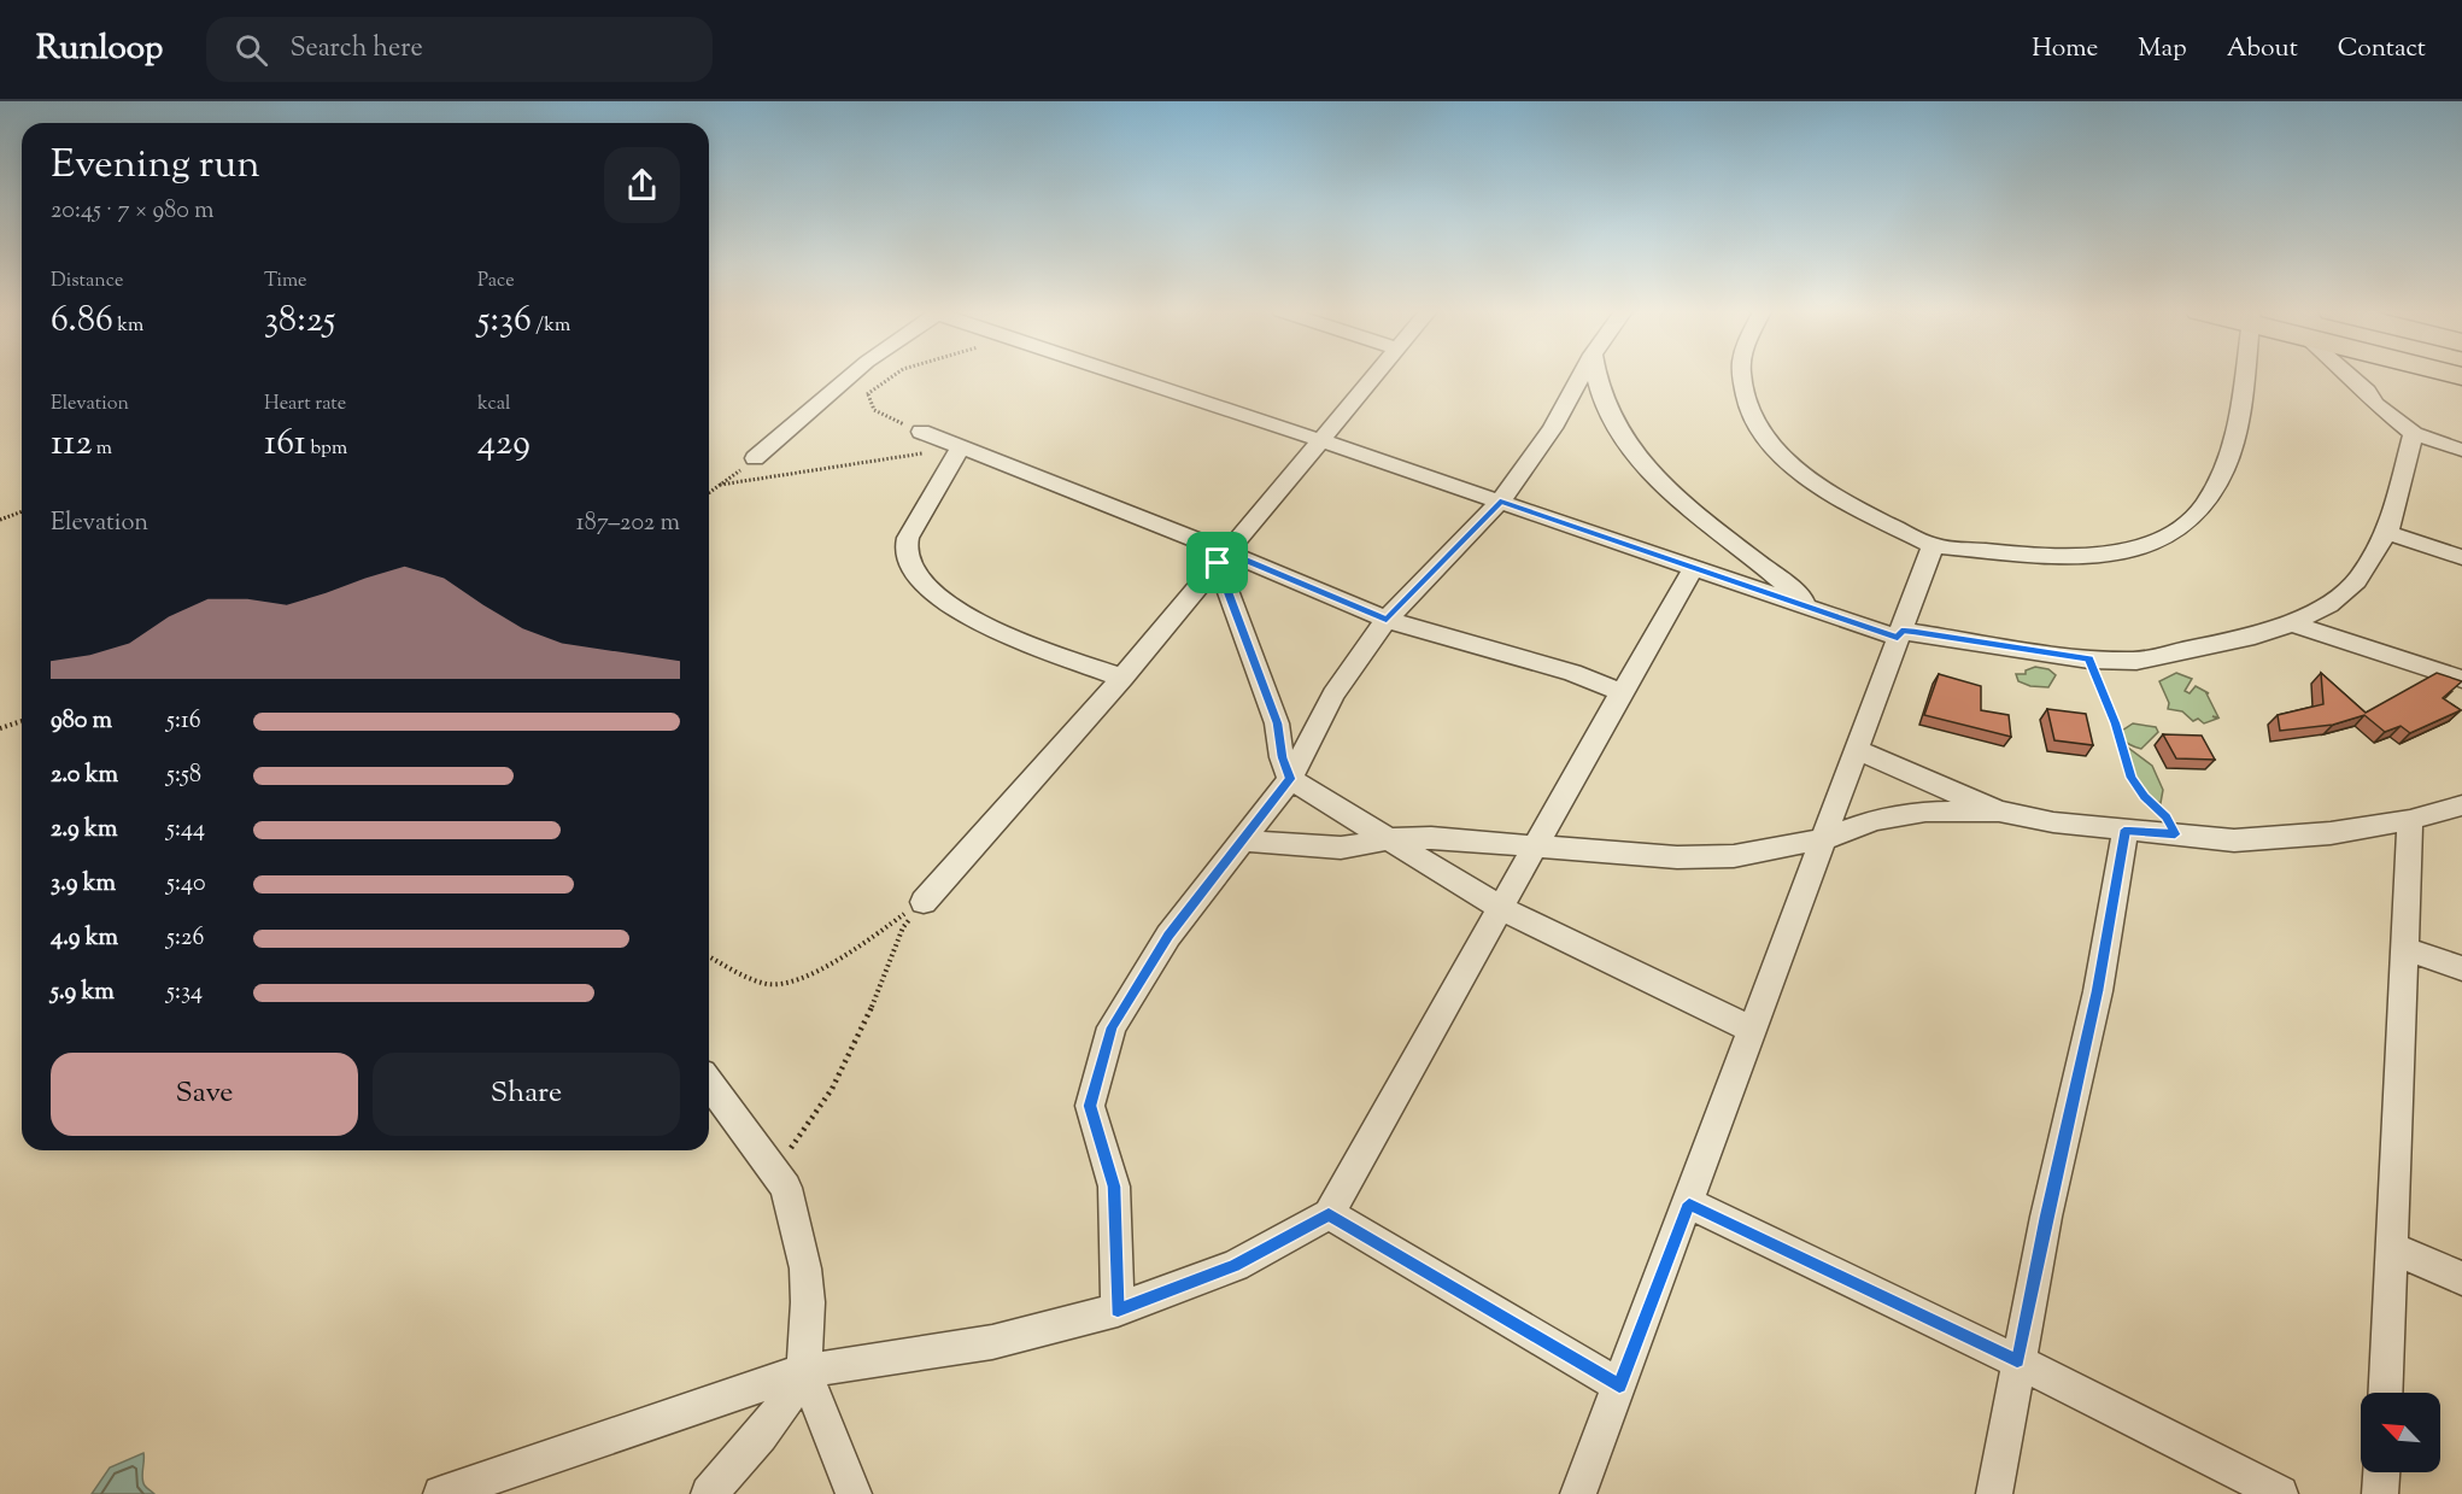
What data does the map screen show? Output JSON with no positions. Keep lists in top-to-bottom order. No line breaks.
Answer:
{"north":"top left","page":{"header":"Runloop","search":"Search here","nav":["Home","Map","About","Contact"],"heading":["Evening run","20:45 · 7 × 980 m"],"stats":[["Distance","6.86 km"],["Time","38:25"],["Pace","5:36 /km"],["Elevation","112 m"],["Heart rate","161 bpm"],["kcal","429"]],"chart":["Elevation","187–202 m"],"list":[{"name":"980 m","note":"5:16"},{"name":"2.0 km","note":"5:58"},{"name":"2.9 km","note":"5:44"},{"name":"3.9 km","note":"5:40"},{"name":"4.9 km","note":"5:26"},{"name":"5.9 km","note":"5:34"}],"buttons":["Save","Share"]}}
